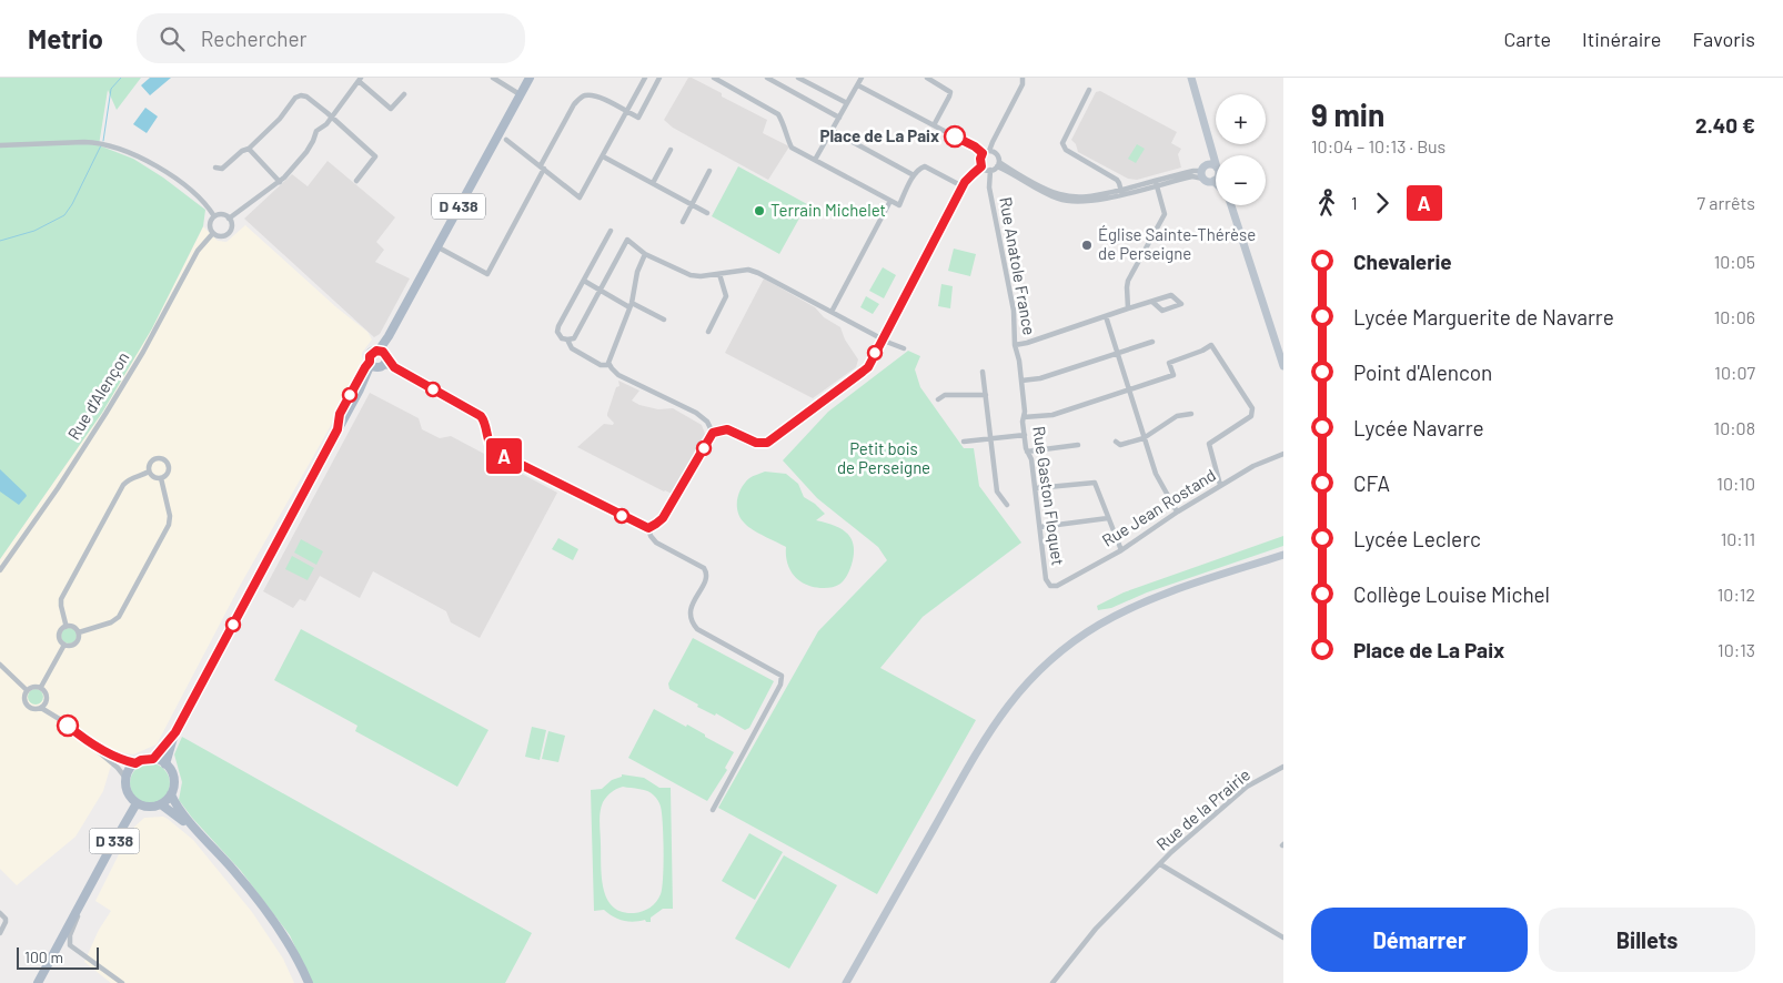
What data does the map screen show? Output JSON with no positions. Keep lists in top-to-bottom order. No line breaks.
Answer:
{"streets":{"main road":["D 438","D 338"],"street":["Rue Anatole France","Rue d'Alençon","Rue Gaston Floquet","Rue Jean Rostand","Rue de la Prairie"]},"crossings":[["Rue Anatole France","Rue Gaston Floquet"],["Rue Gaston Floquet","Rue Jean Rostand"]],"parks":["Petit bois de Perseigne"],"places":["Place de La Paix","Terrain Michelet","Église Sainte-Thérèse de Perseigne"],"lines":["bus line A"],"scale_bar":"100 m","page":{"header":"Metrio","search":"Rechercher","nav":["Carte","Itinéraire","Favoris"],"on_map":"A","heading":["9 min","10:04 – 10:13 · Bus","2.40 €"],"map_buttons":["+","−"],"legs":["1","A","7 arrêts"],"list":[{"name":"Chevalerie","value":"10:05"},{"name":"Lycée Marguerite de Navarre","value":"10:06"},{"name":"Point d'Alencon","value":"10:07"},{"name":"Lycée Navarre","value":"10:08"},{"name":"CFA","value":"10:10"},{"name":"Lycée Leclerc","value":"10:11"},{"name":"Collège Louise Michel","value":"10:12"},{"name":"Place de La Paix","value":"10:13"}],"buttons":["Démarrer","Billets"],"scale":"100 m"}}
